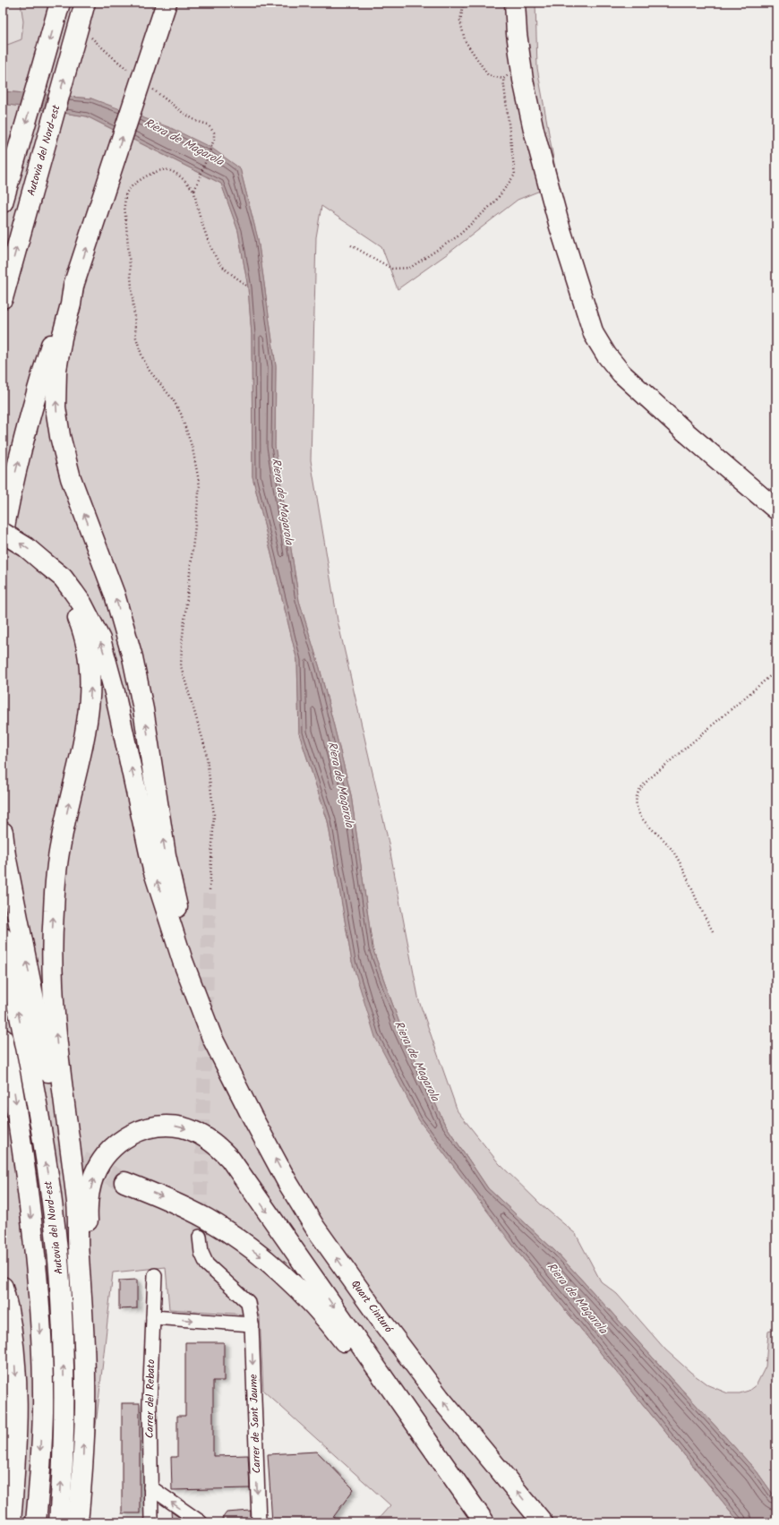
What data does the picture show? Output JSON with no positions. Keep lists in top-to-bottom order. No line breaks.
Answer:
{"streets":{"main road":["Autovia del Nord-est","Quart Cinturó"],"street":["Carrer del Rebato","Carrer de Sant Jaume"]},"one_way":["Carrer de Sant Jaume"],"water":["Riera de Magarola"]}
